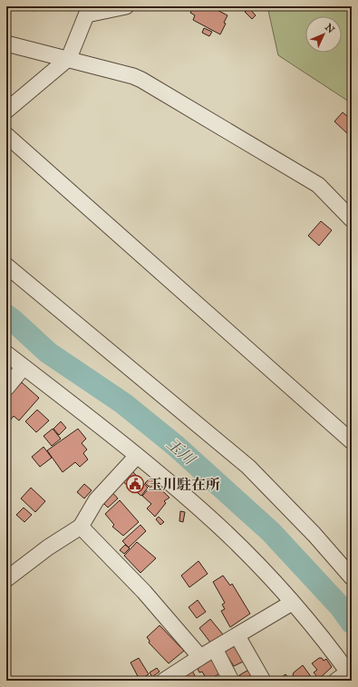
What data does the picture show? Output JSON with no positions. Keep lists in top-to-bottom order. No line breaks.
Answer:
{"water":["玉川"],"places":{"public building":["玉川駐在所"]},"north":"top right"}
